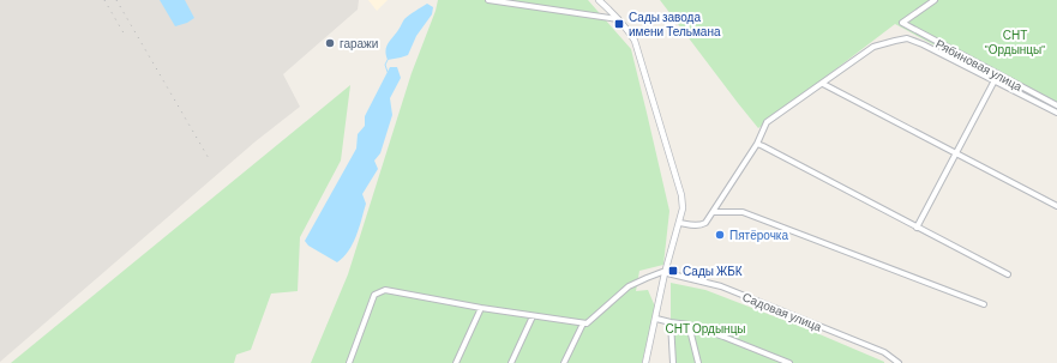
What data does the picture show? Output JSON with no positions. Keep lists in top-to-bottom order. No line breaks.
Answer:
{"streets":{"street":["Рябиновая улица","Садовая улица"]},"parks":["СНТ \"Ордынцы\"","СНТ Ордынцы"],"places":{"transit":["Сады завода имени Тельмана","Сады ЖБК"],"other":["гаражи","Пятёрочка"]}}
